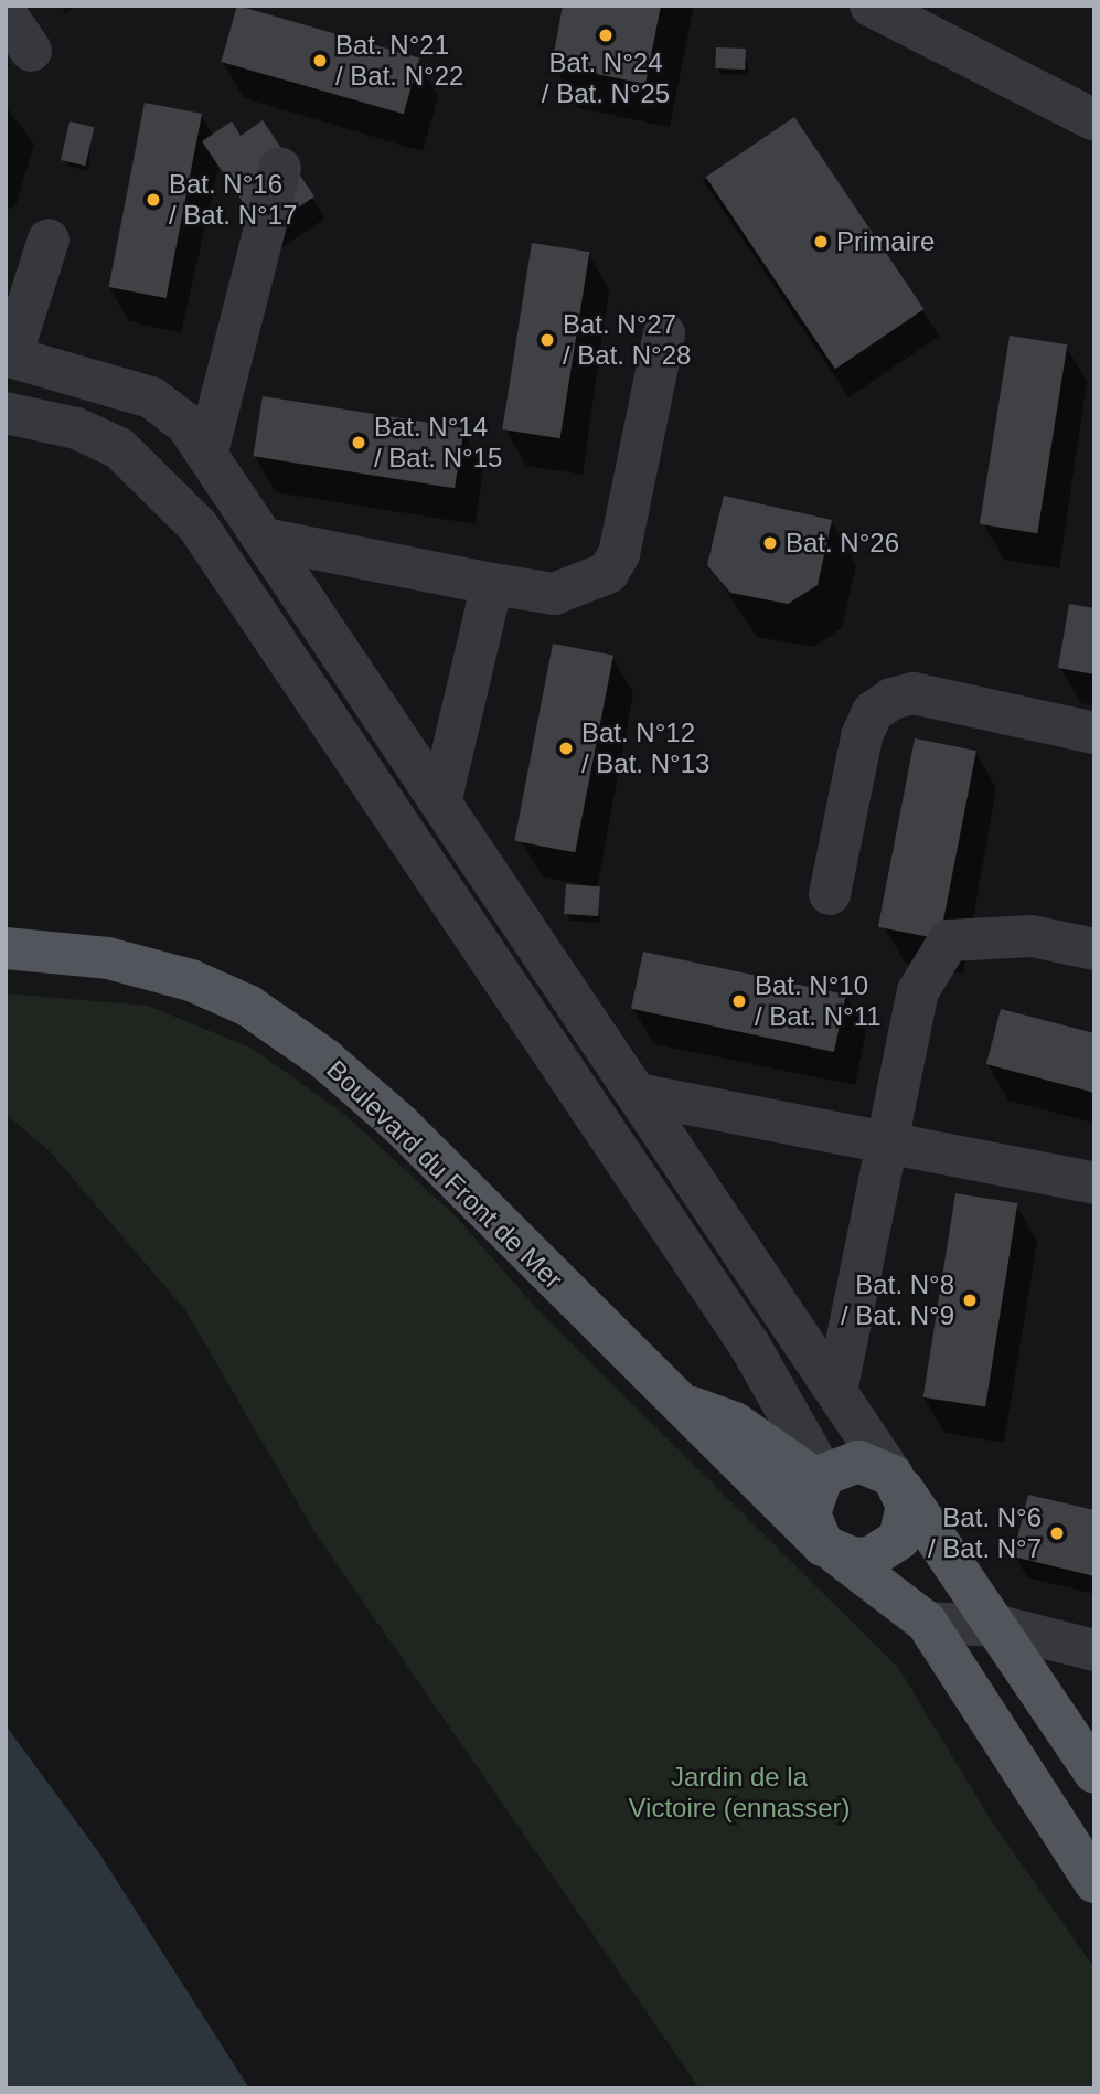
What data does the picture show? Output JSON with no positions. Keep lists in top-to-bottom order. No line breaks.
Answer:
{"streets":{"main road":["Boulevard du Front de Mer"]},"parks":["Jardin de la Victoire (ennasser)"],"places":["Bat. N°24 / Bat. N°25","Bat. N°21 / Bat. N°22","Bat. N°16 / Bat. N°17","Primaire","Bat. N°27 / Bat. N°28","Bat. N°14 / Bat. N°15","Bat. N°26","Bat. N°12 / Bat. N°13","Bat. N°10 / Bat. N°11","Bat. N°8 / Bat. N°9","Bat. N°6 / Bat. N°7"]}
